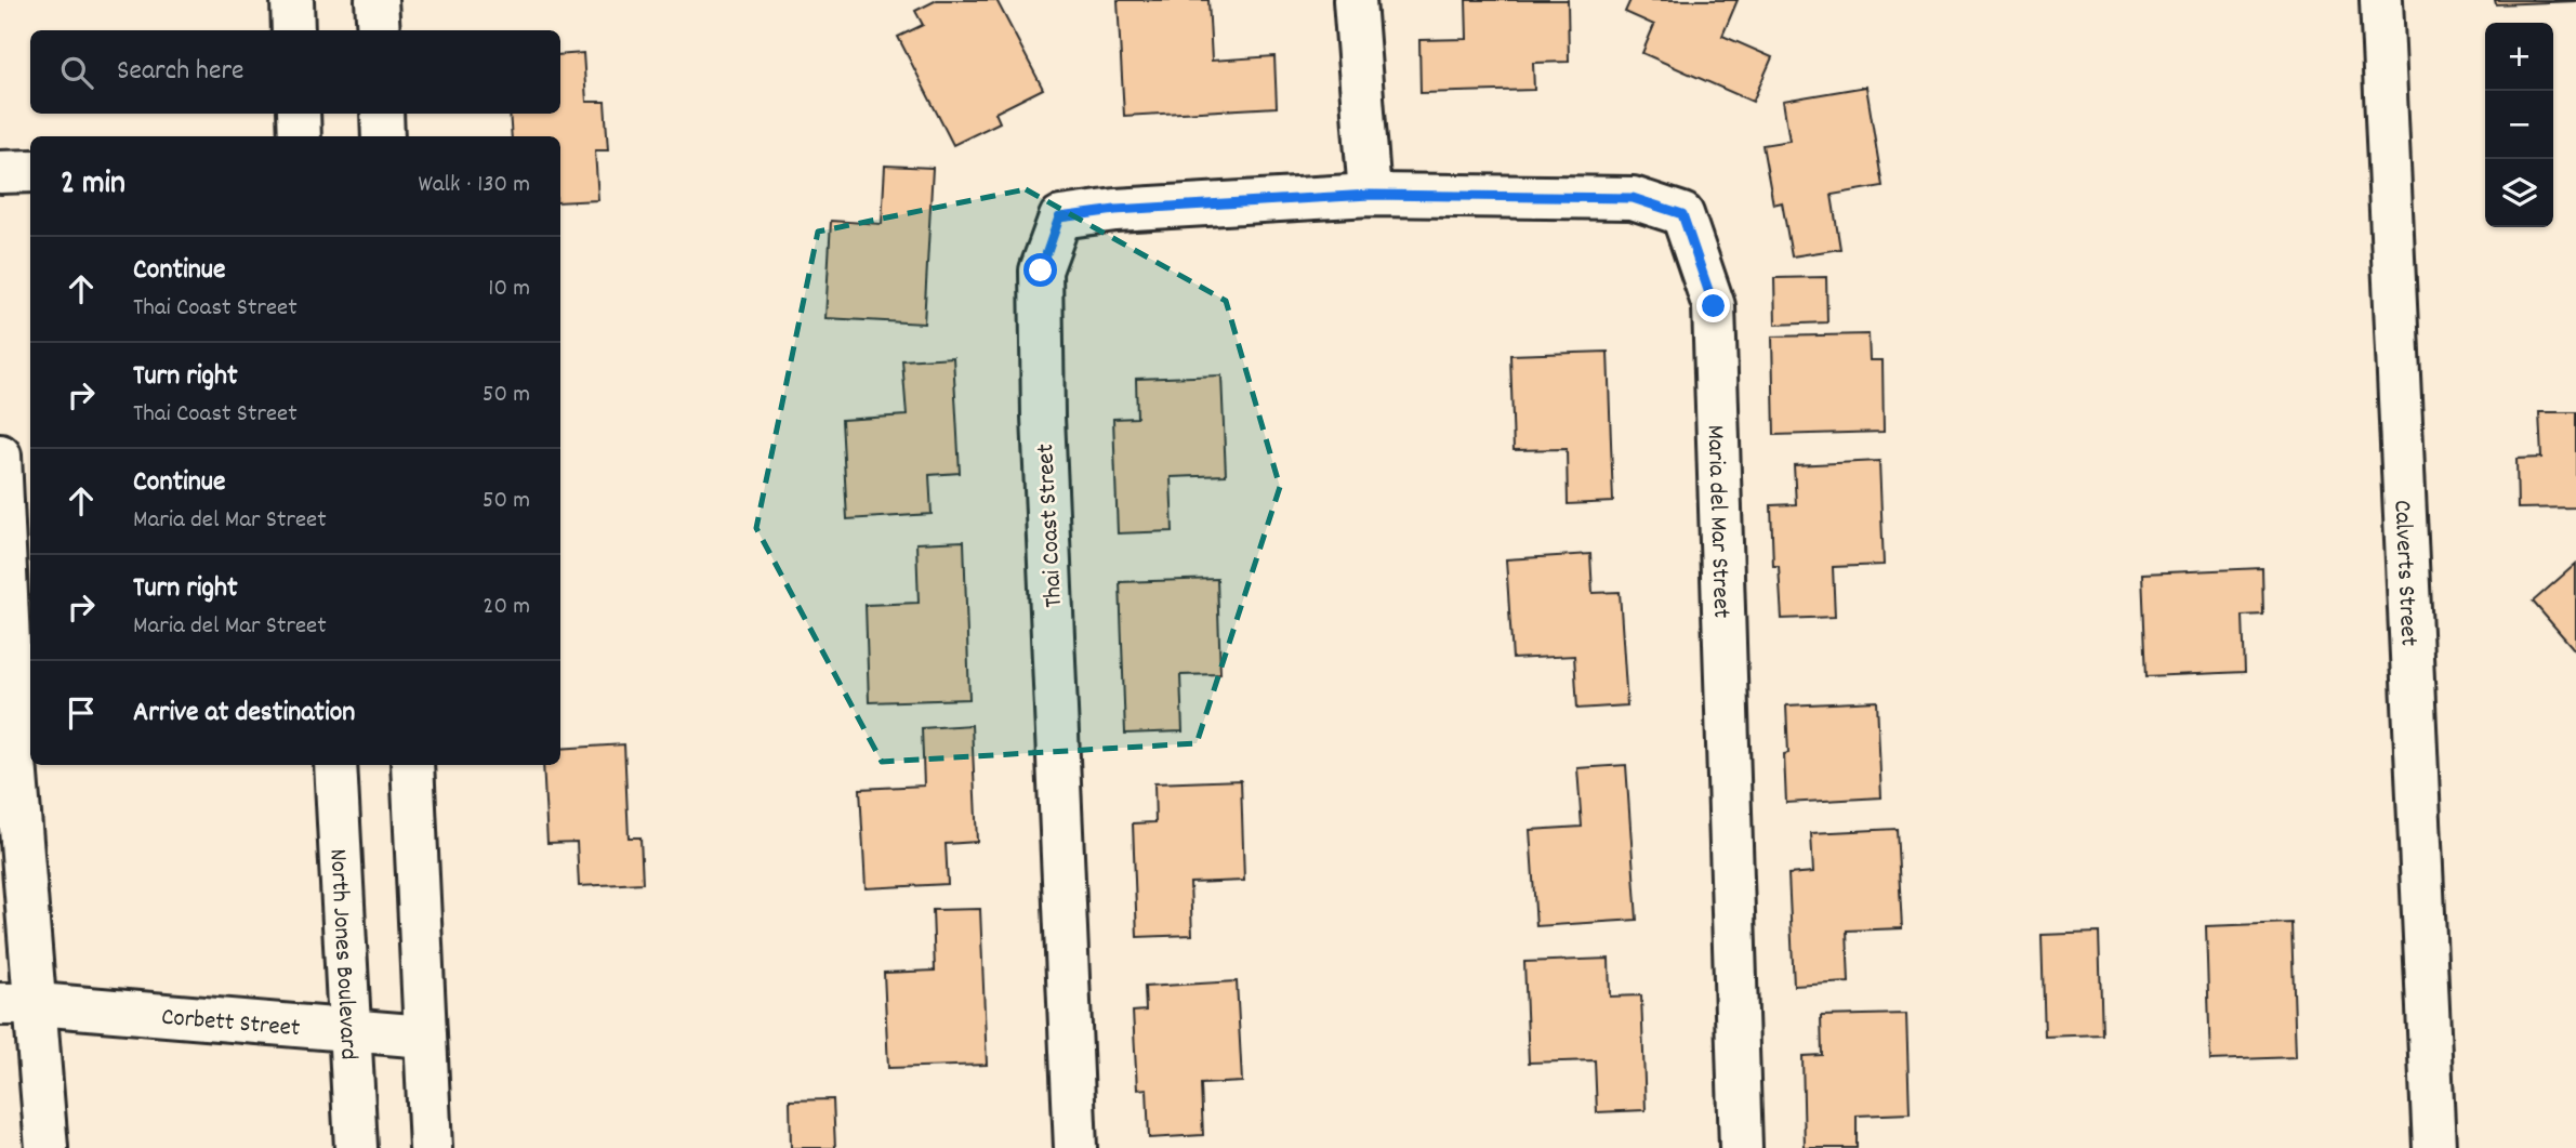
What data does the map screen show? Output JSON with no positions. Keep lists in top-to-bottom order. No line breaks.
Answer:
{"streets":{"street":["Maria del Mar Street","Thai Coast Street","Calverts Street","North Jones Boulevard","Corbett Street"]},"crossings":[["Maria del Mar Street","Thai Coast Street"],["North Jones Boulevard","Corbett Street"]],"page":{"map_buttons":["+","−"],"search":"Search here","heading":["2 min","Walk · 130 m"],"list":[["Continue","Thai Coast Street","10 m"],["Turn right","Thai Coast Street","50 m"],["Continue","Maria del Mar Street","50 m"],["Turn right","Maria del Mar Street","20 m"],"Arrive at destination"]}}
